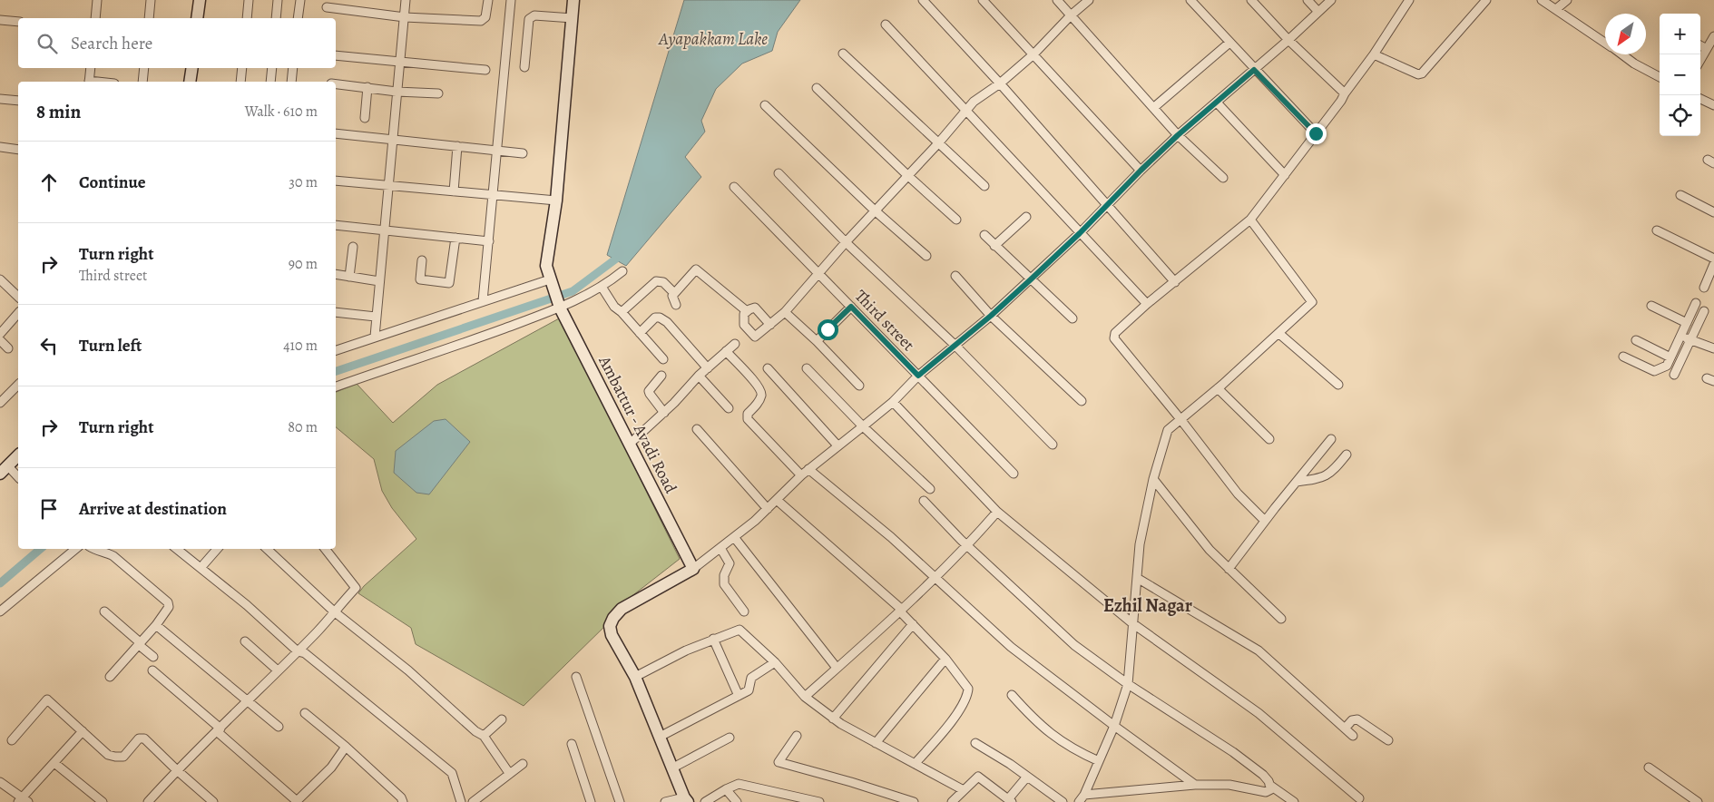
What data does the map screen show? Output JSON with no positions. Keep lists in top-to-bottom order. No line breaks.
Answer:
{"streets":{"street":["Third street","Ambattur - Avadi Road"]},"districts":["Ezhil Nagar"],"water":["Ayapakkam Lake"],"north":"bottom left","page":{"map_buttons":["+","−"],"search":"Search here","heading":["8 min","Walk · 610 m"],"list":[["Continue","30 m"],["Turn right","Third street","90 m"],["Turn left","410 m"],["Turn right","80 m"],"Arrive at destination"]}}
